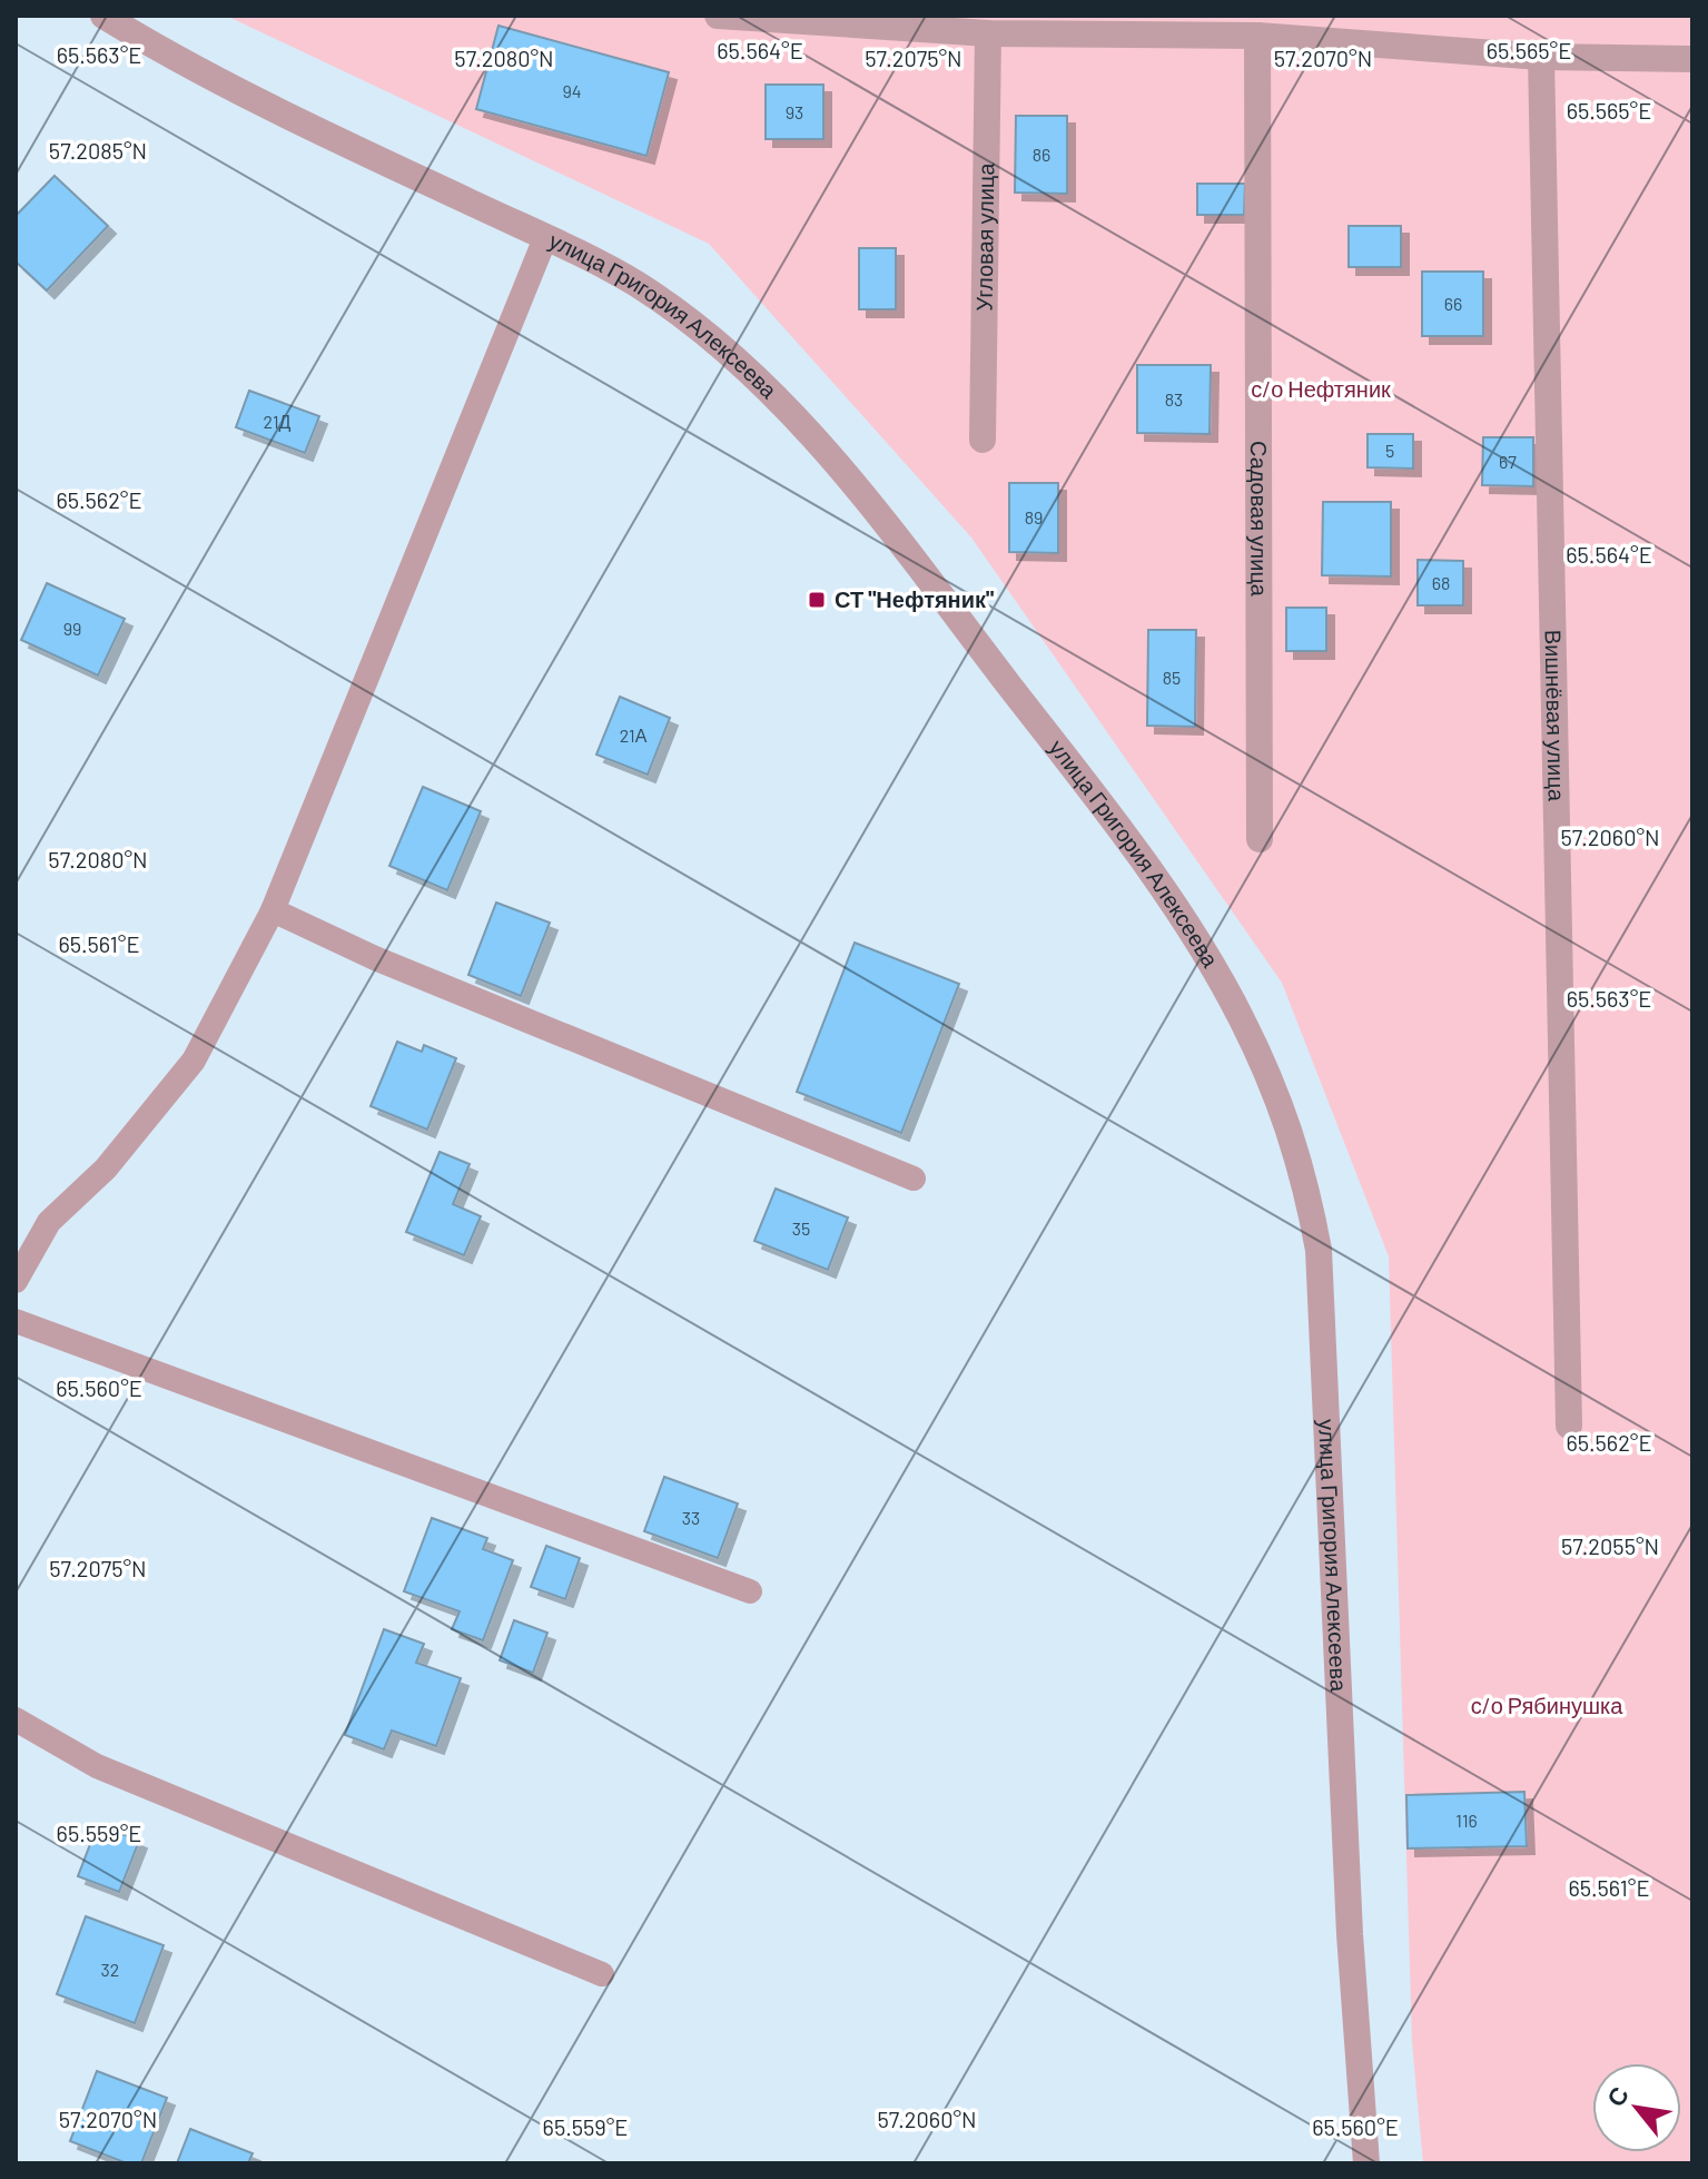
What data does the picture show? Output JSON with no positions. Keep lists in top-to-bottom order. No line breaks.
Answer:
{"streets":{"street":["Угловая улица","улица Григория Алексеева","Садовая улица","Вишнёвая улица"]},"parks":["с/о Нефтяник","с/о Рябинушка"],"places":{"transit":["СТ \"Нефтяник\""]},"house_numbers":["94","93","86","66","83","21Д","5","67","89","68","99","85","21А","35","33","116","32"],"north":"top left","coordinates":["65.564°E","65.565°E","65.563°E","57.2080°N","57.2075°N","57.2070°N","57.2085°N","65.562°E","57.2060°N","65.561°E","65.560°E","57.2055°N","65.559°E"]}
